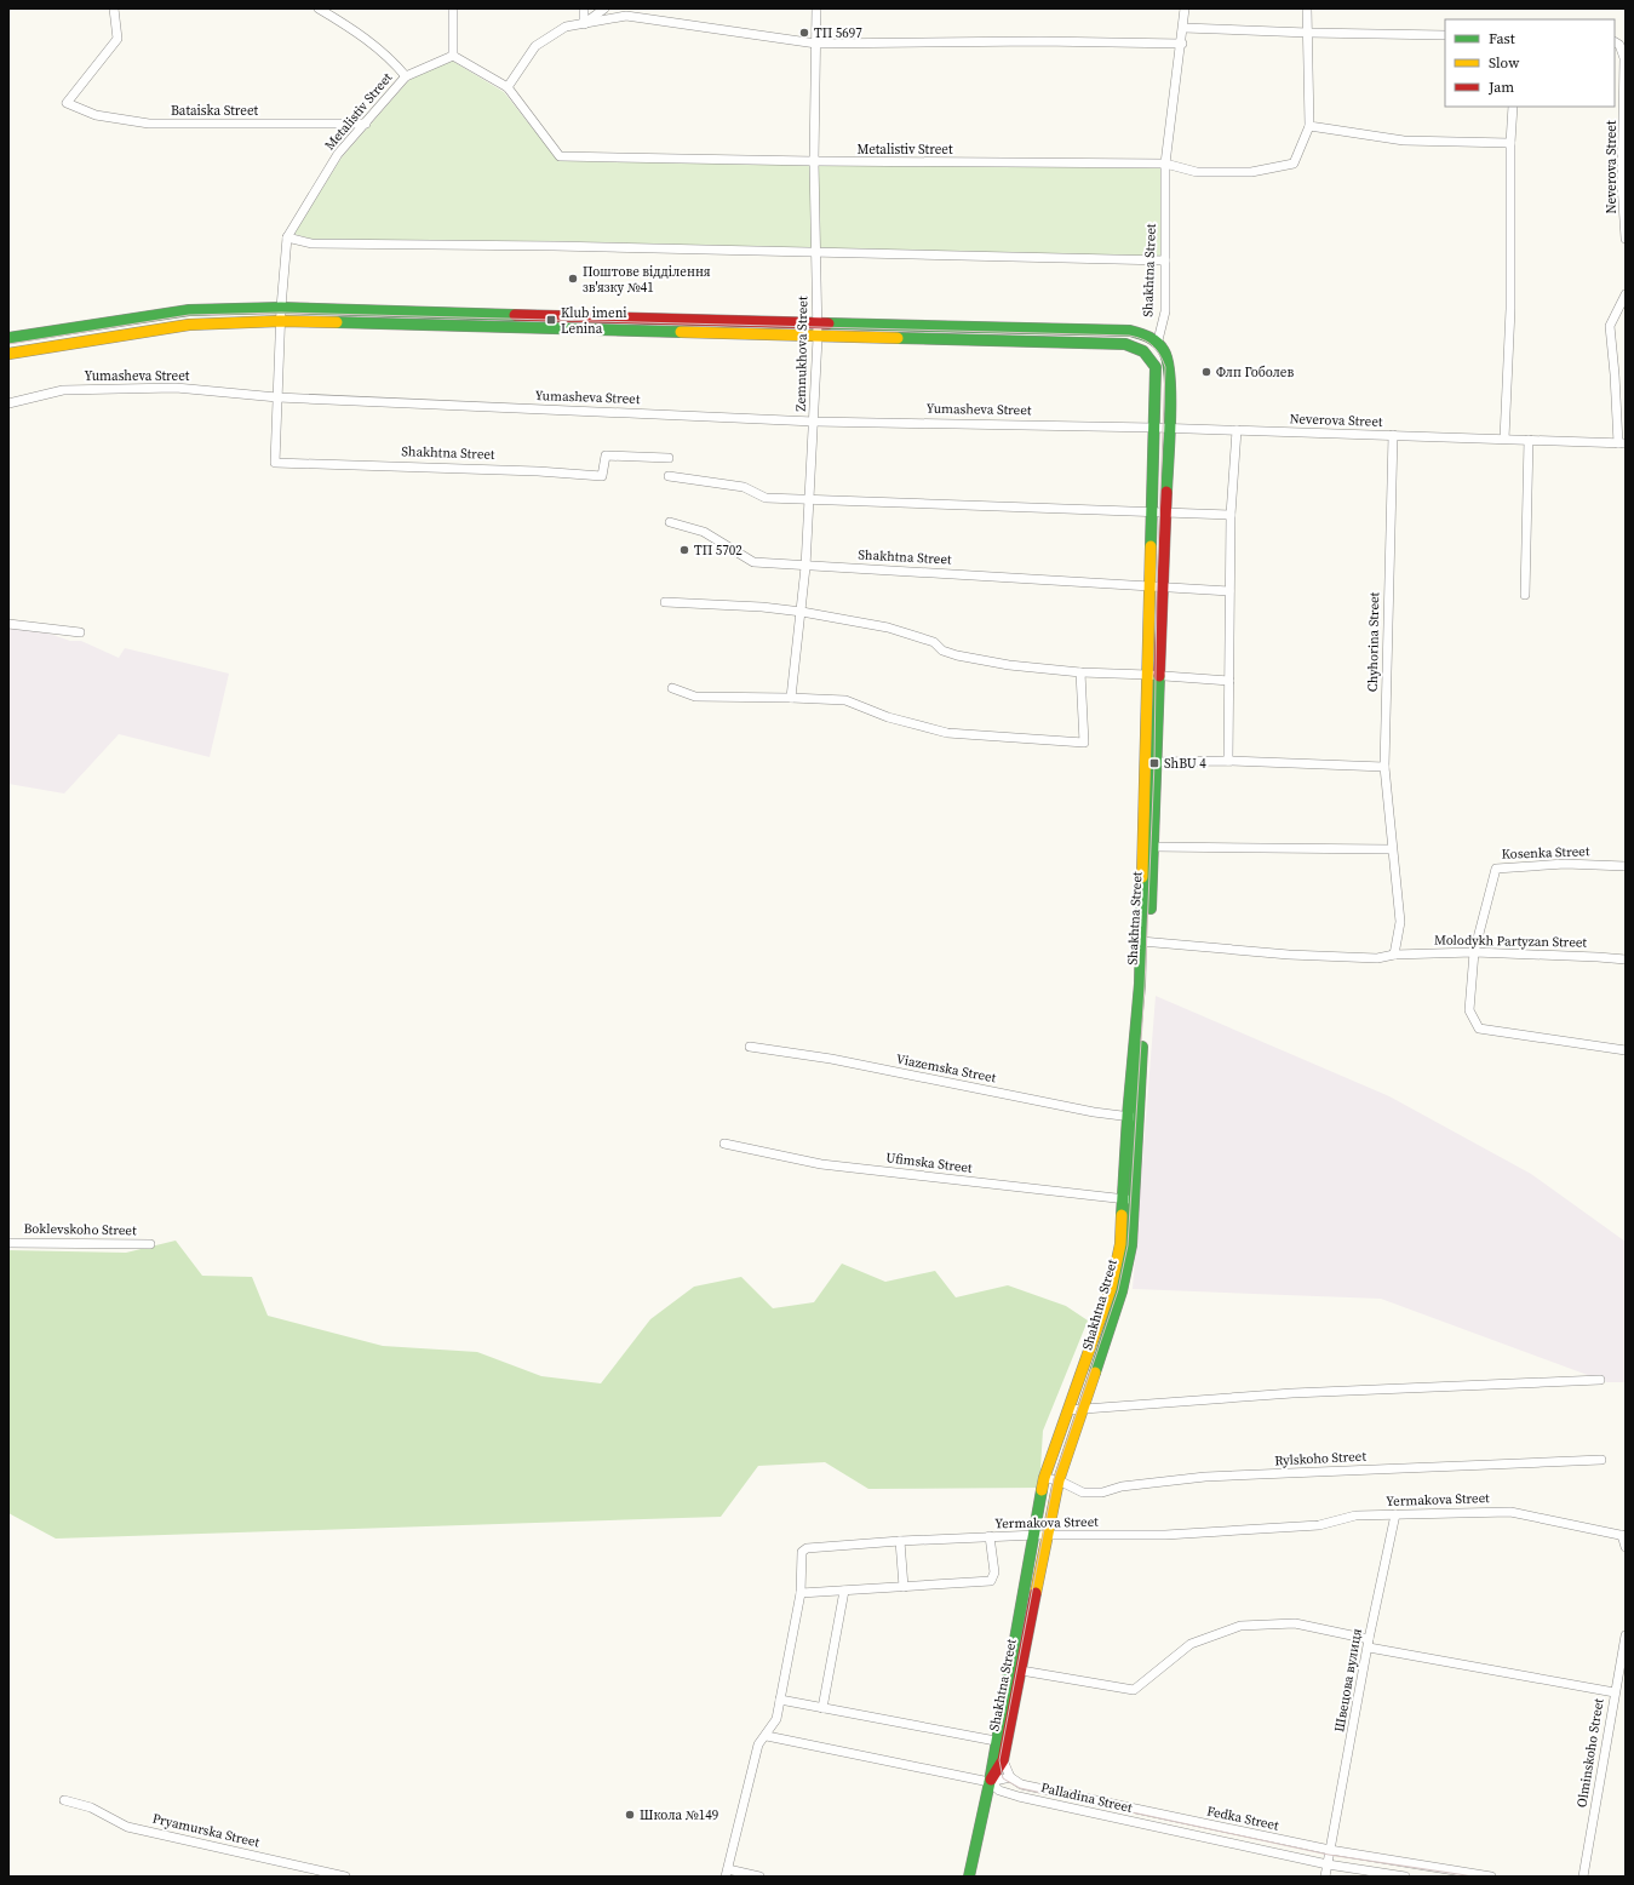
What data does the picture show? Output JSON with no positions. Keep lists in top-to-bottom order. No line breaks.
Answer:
{"streets":{"main road":["Shakhtna Street"],"street":["Bataiska Street","Metalistiv Street","Neverova Street","Zemnukhova Street","Yumasheva Street","Chyhorina Street","Kosenka Street","Molodykh Partyzan Street","Viazemska Street","Ufimska Street","Boklevskoho Street","Rylskoho Street","Yermakova Street","Швецова вулиця","Olminskoho Street","Palladina Street","Fedka Street","Pryamurska Street"]},"crossings":[["Bataiska Street","Metalistiv Street"],["Metalistiv Street","Shakhtna Street"],["Metalistiv Street","Zemnukhova Street"],["Neverova Street","Shakhtna Street"],["Neverova Street","Yumasheva Street"],["Neverova Street","Chyhorina Street"],["Shakhtna Street","Zemnukhova Street"],["Shakhtna Street","Yumasheva Street"],["Shakhtna Street","Viazemska Street"],["Shakhtna Street","Ufimska Street"],["Shakhtna Street","Rylskoho Street"],["Shakhtna Street","Yermakova Street"],["Shakhtna Street","Palladina Street"],["Zemnukhova Street","Yumasheva Street"],["Chyhorina Street","Molodykh Partyzan Street"],["Kosenka Street","Molodykh Partyzan Street"],["Yermakova Street","Швецова вулиця"],["Yermakova Street","Palladina Street"],["Швецова вулиця","Palladina Street"],["Швецова вулиця","Fedka Street"]],"places":{"other":["ТП 5697","Поштове відділення зв'язку №41","Флп Гоболев","ТП 5702","Школа №149"],"transit":["Klub imeni Lenina","ShBU 4"]},"legend":["Fast","Slow","Jam"]}
